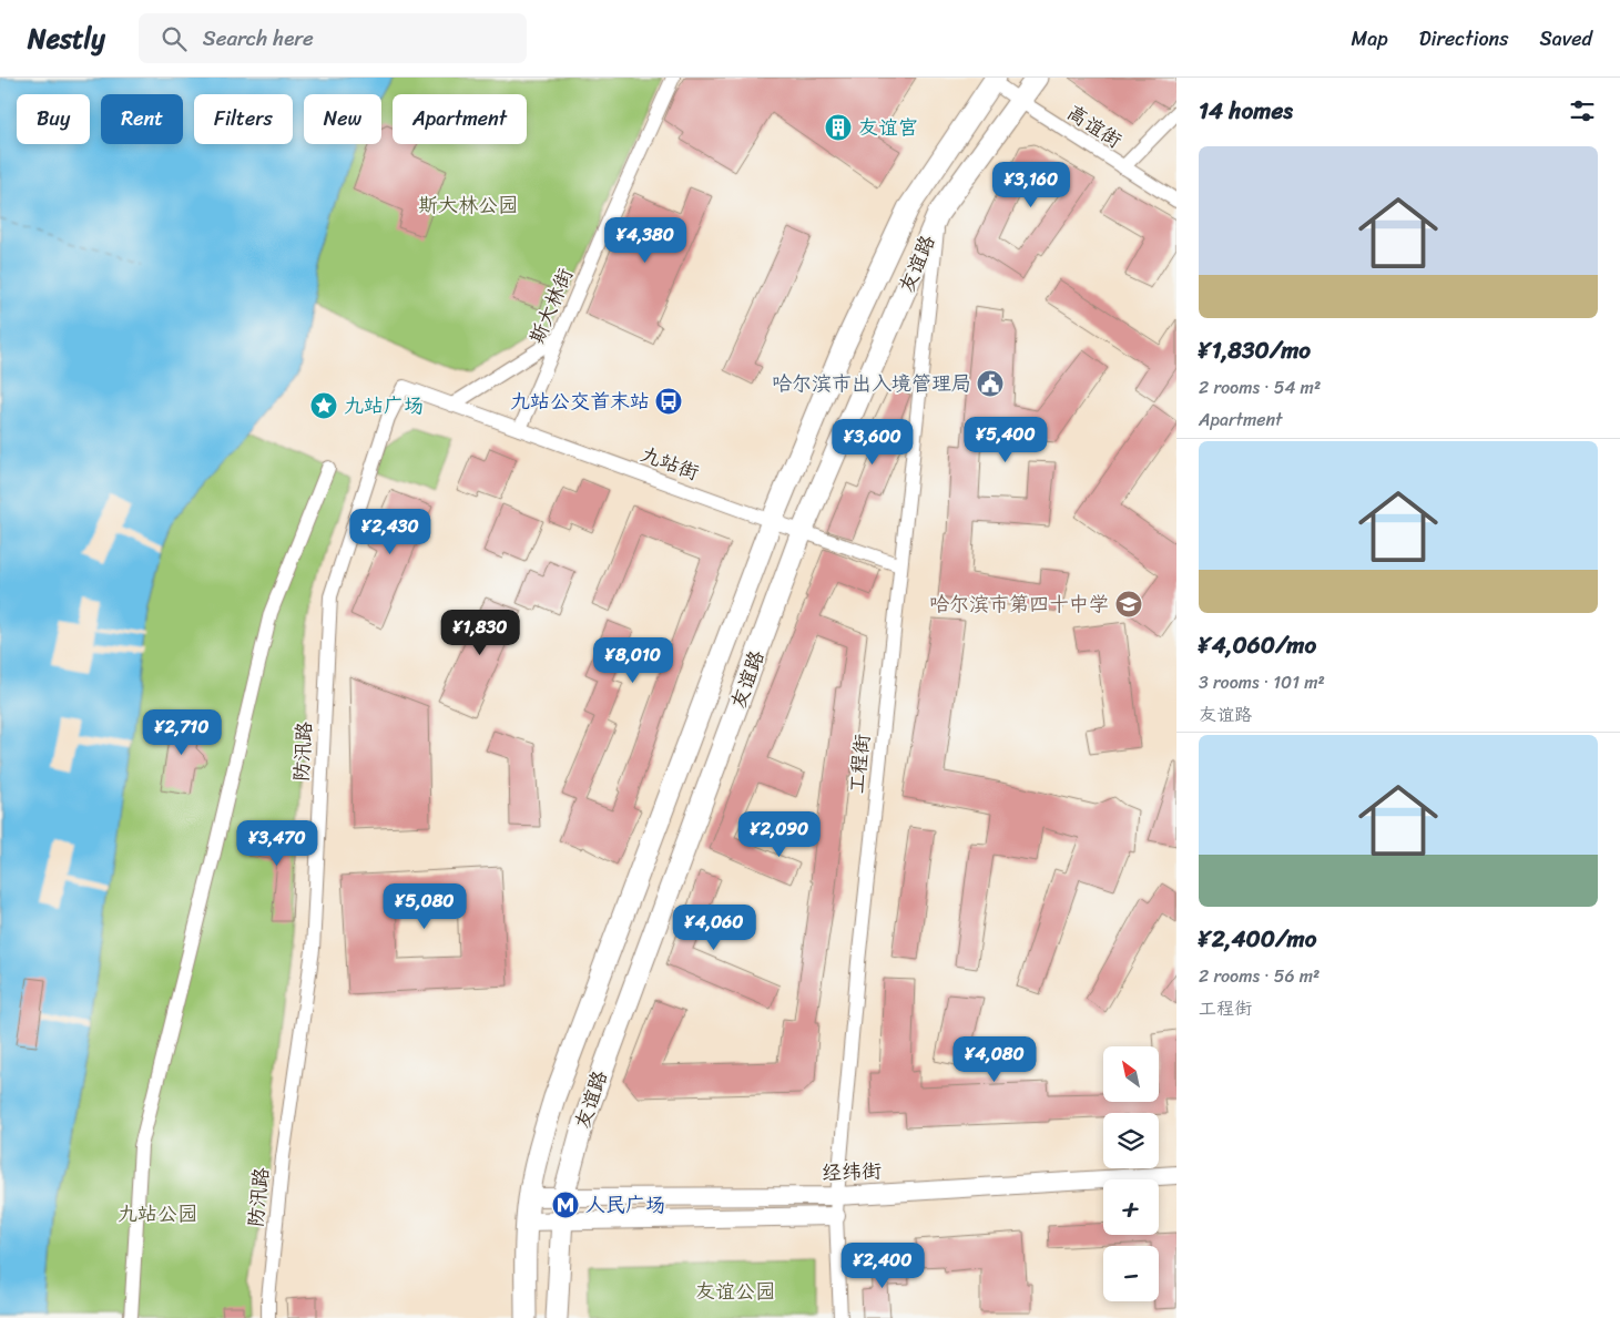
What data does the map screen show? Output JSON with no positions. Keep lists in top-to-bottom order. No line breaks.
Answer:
{"streets":{"highway":["友谊路"],"main road":["经纬街"],"street":["高谊街","斯大林街","九站街","防汛路","工程街"]},"crossings":[["高谊街","友谊路"],["友谊路","九站街"],["友谊路","工程街"],["友谊路","经纬街"],["斯大林街","九站街"],["九站街","防汛路"],["九站街","工程街"],["工程街","经纬街"]],"parks":["斯大林公园","九站公园","友谊公园"],"places":{"building":["友谊宫"],"public building":["哈尔滨市出入境管理局"],"bus stop":["九站公交首末站"],"place":["九站广场"],"school or university":["哈尔滨市第四十中学"],"metro station":["人民广场"]},"north":"top left","page":{"header":"Nestly","search":"Search here","nav":["Map","Directions","Saved"],"heading":"14 homes","chip":["Buy","Rent","Filters","New","Apartment"],"list":[{"name":"¥1,830/mo","note":"2 rooms · 54 m² · Apartment"},{"name":"¥4,060/mo","note":"3 rooms · 101 m² · 友谊路"},{"name":"¥2,400/mo","note":"2 rooms · 56 m² · 工程街"}],"price":["¥3,160","¥4,380","¥5,400","¥3,600","¥2,430","¥1,830","¥8,010","¥2,710","¥2,090","¥3,470","¥5,080","¥4,060","¥4,080","¥2,400"],"map_buttons":["+","−"]}}
